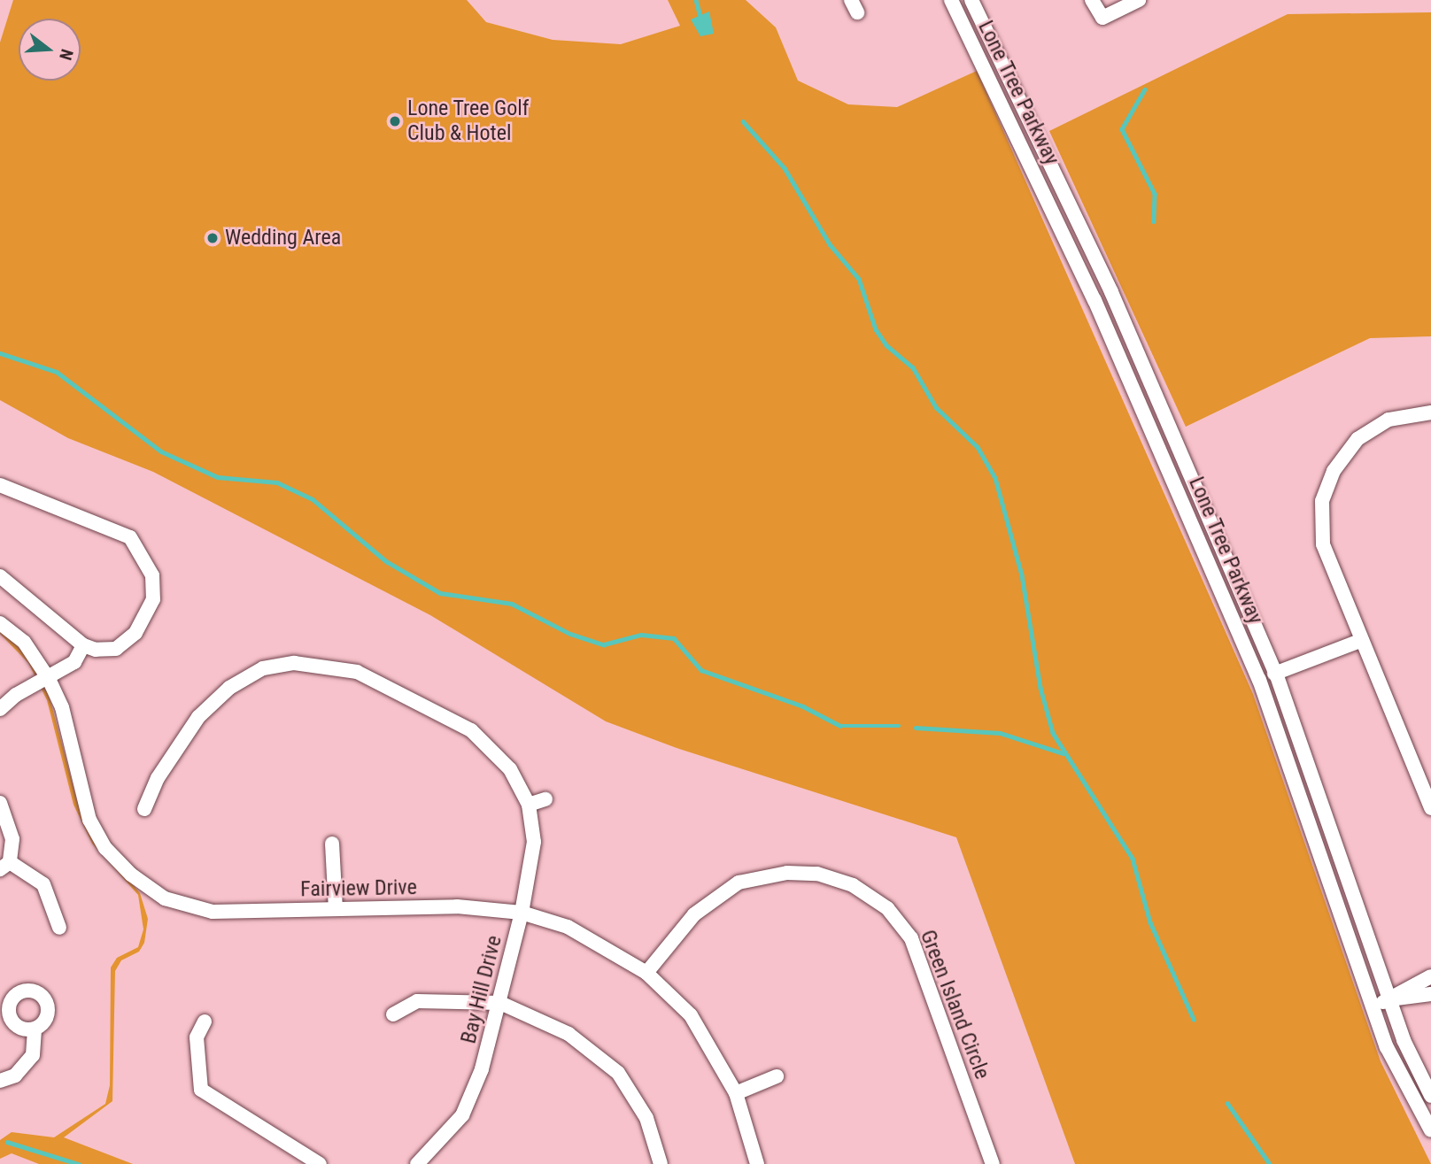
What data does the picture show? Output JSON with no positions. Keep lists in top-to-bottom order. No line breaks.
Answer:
{"streets":{"street":["Lone Tree Parkway","Fairview Drive","Bay Hill Drive","Green Island Circle"]},"crossings":[["Fairview Drive","Bay Hill Drive"],["Fairview Drive","Green Island Circle"]],"places":["Lone Tree Golf Club & Hotel","Wedding Area"],"north":"right"}
